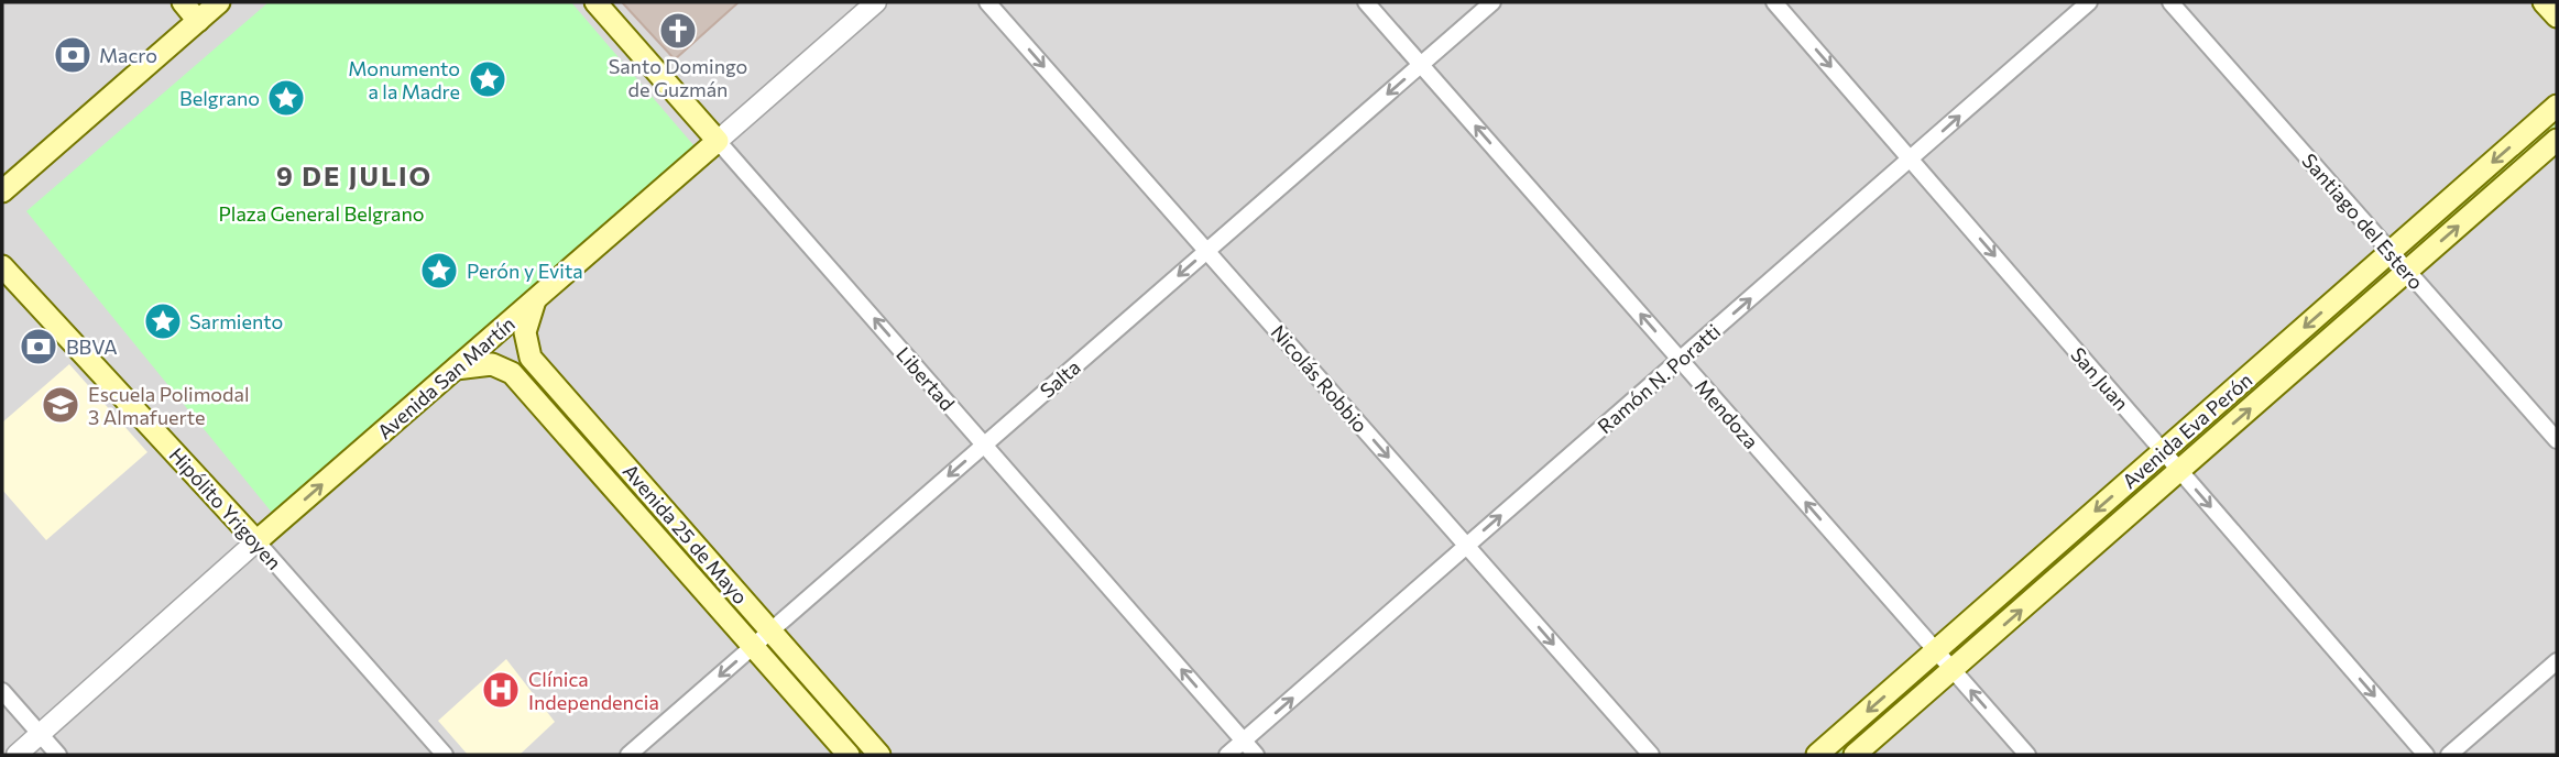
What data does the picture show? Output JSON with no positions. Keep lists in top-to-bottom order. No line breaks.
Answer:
{"streets":{"main road":["Avenida San Martín","Libertad","Avenida Eva Perón","Hipólito Yrigoyen","Avenida 25 de Mayo"],"street":["Santiago del Estero","Salta","Nicolás Robbio","Ramón N. Poratti","San Juan","Mendoza"]},"crossings":[["Santiago del Estero","Avenida Eva Perón"],["Avenida San Martín","Libertad"],["Avenida San Martín","Hipólito Yrigoyen"],["Avenida San Martín","Avenida 25 de Mayo"],["Libertad","Salta"],["Libertad","Ramón N. Poratti"],["Salta","Nicolás Robbio"],["Salta","Mendoza"],["Salta","Avenida 25 de Mayo"],["Nicolás Robbio","Ramón N. Poratti"],["Ramón N. Poratti","San Juan"],["Ramón N. Poratti","Mendoza"],["San Juan","Avenida Eva Perón"],["Mendoza","Avenida Eva Perón"]],"one_way":["Libertad","Salta","Nicolás Robbio","Ramón N. Poratti","San Juan","Mendoza"],"districts":["9 DE JULIO"],"parks":["Plaza General Belgrano"],"places":{"church":["Santo Domingo de Guzmán"],"bank":["Macro","BBVA"],"place":["Monumento a la Madre","Belgrano","Perón y Evita","Sarmiento"],"school or university":["Escuela Polimodal 3 Almafuerte"],"hospital":["Clínica Independencia"]}}
